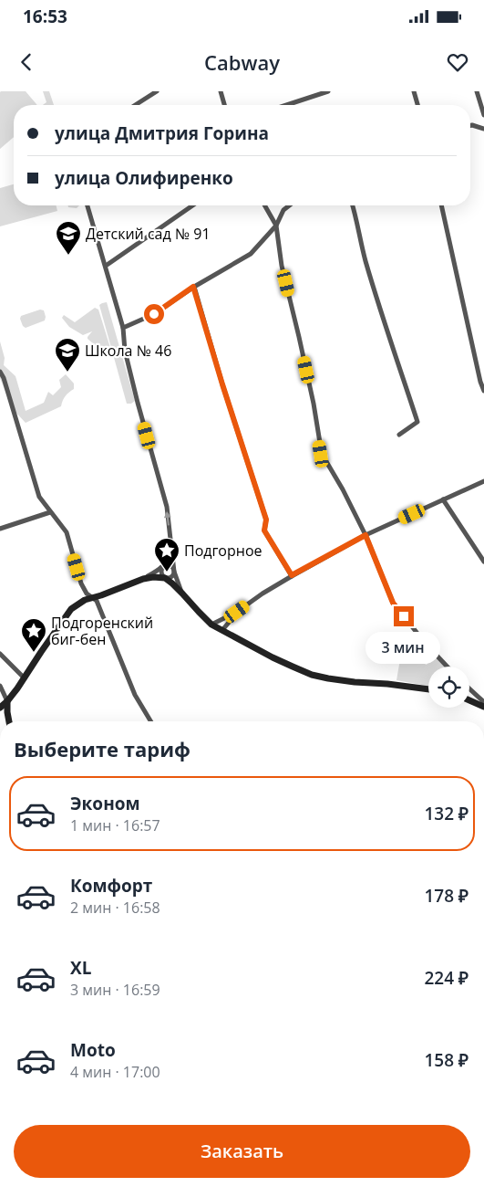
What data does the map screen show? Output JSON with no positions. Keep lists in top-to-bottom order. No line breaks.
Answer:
{"places":{"school or university":["Детский сад № 91","Школа № 46"],"place":["Подгорное","Подгоренский биг-бен"]},"page":{"status":"16:53","header":"Cabway","banner":["улица Дмитрия Горина","улица Олифиренко"],"bubble":"3 мин","heading":"Выберите тариф","list":[{"name":"Эконом","note":"1 мин · 16:57","value":"132 ₽"},{"name":"Комфорт","note":"2 мин · 16:58","value":"178 ₽"},{"name":"XL","note":"3 мин · 16:59","value":"224 ₽"},{"name":"Moto","note":"4 мин · 17:00","value":"158 ₽"}],"buttons":"Заказать"}}
